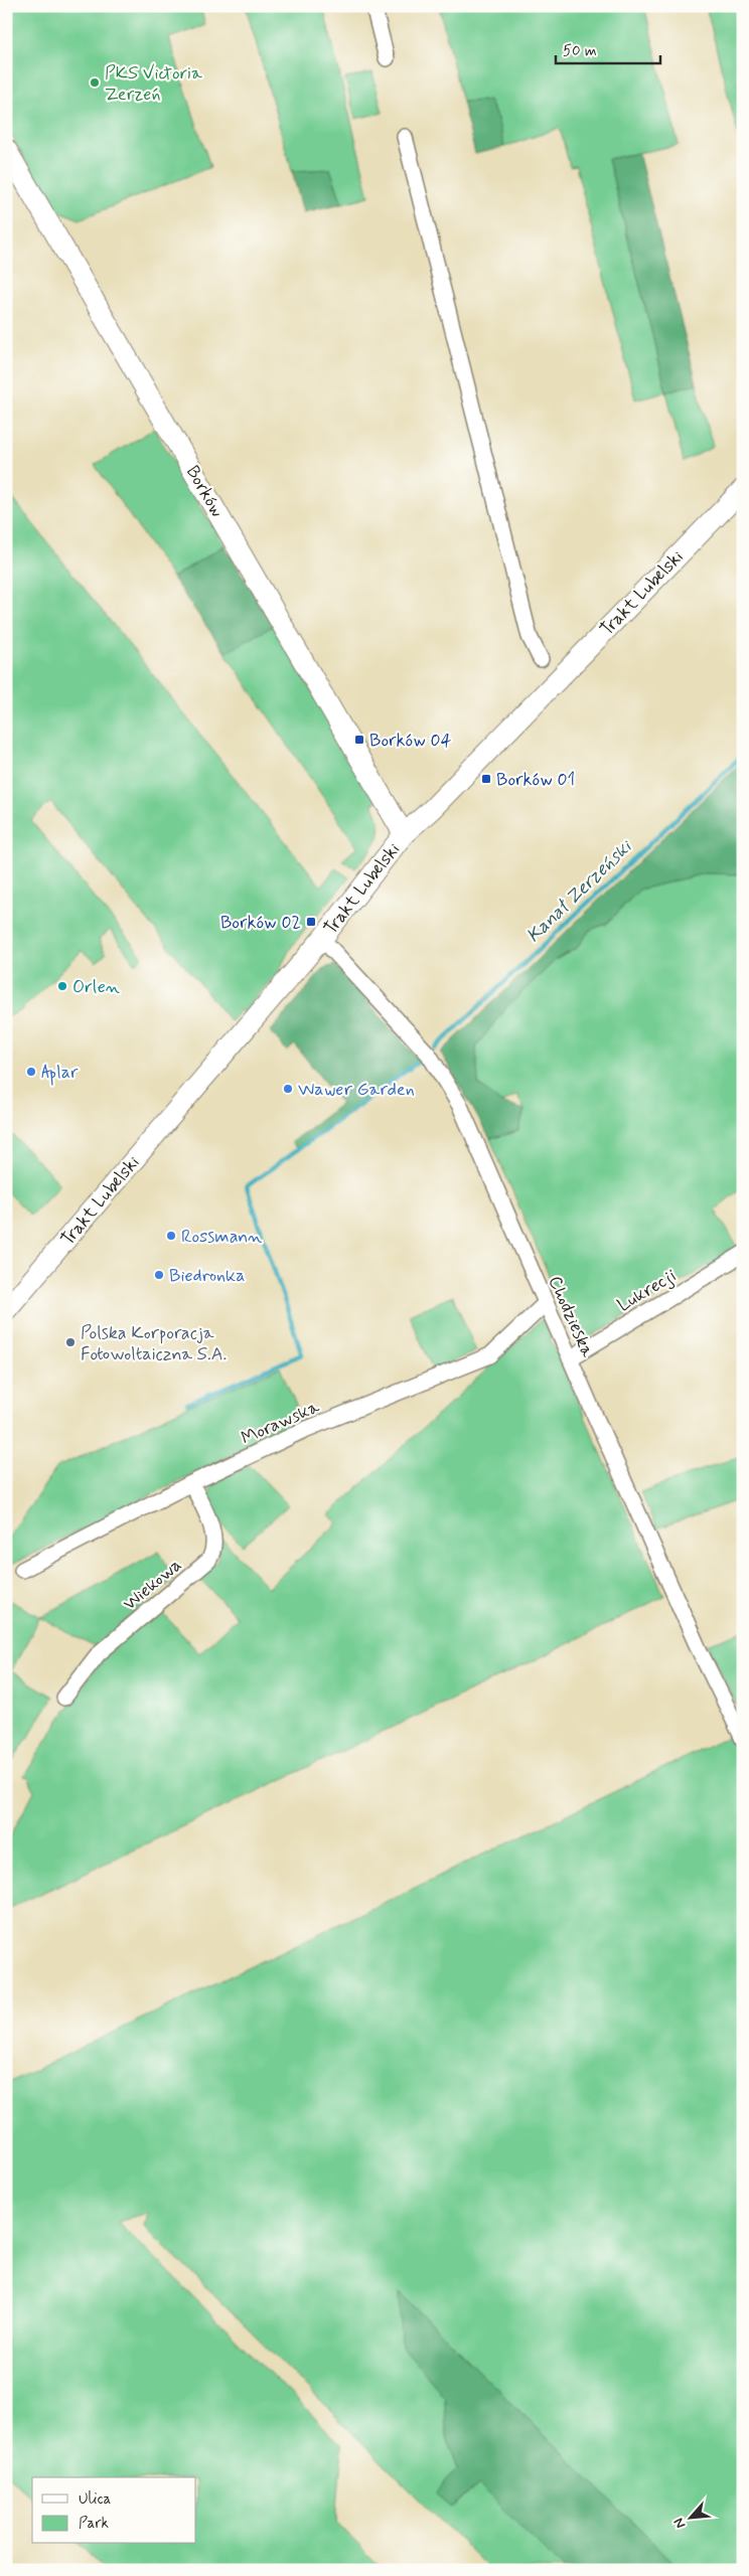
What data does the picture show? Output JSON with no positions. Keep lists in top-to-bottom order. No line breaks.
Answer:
{"streets":{"street":["Borków","Trakt Lubelski","Lukrecji","Chodzieska","Morawska","Wiekowa"]},"crossings":[["Borków","Trakt Lubelski"],["Trakt Lubelski","Chodzieska"],["Lukrecji","Chodzieska"],["Chodzieska","Morawska"],["Morawska","Wiekowa"]],"water":["Kanał Zerzeński"],"places":{"other":["PKS Victoria Zerzeń","Orlen","Aplar","Wawer Garden","Rossmann","Biedronka","Polska Korporacja Fotowoltaiczna S.A."],"transit":["Borków 04","Borków 01","Borków 02"]},"legend":["Ulica","Park"],"scale_bar":"50 m","north":"bottom left"}
